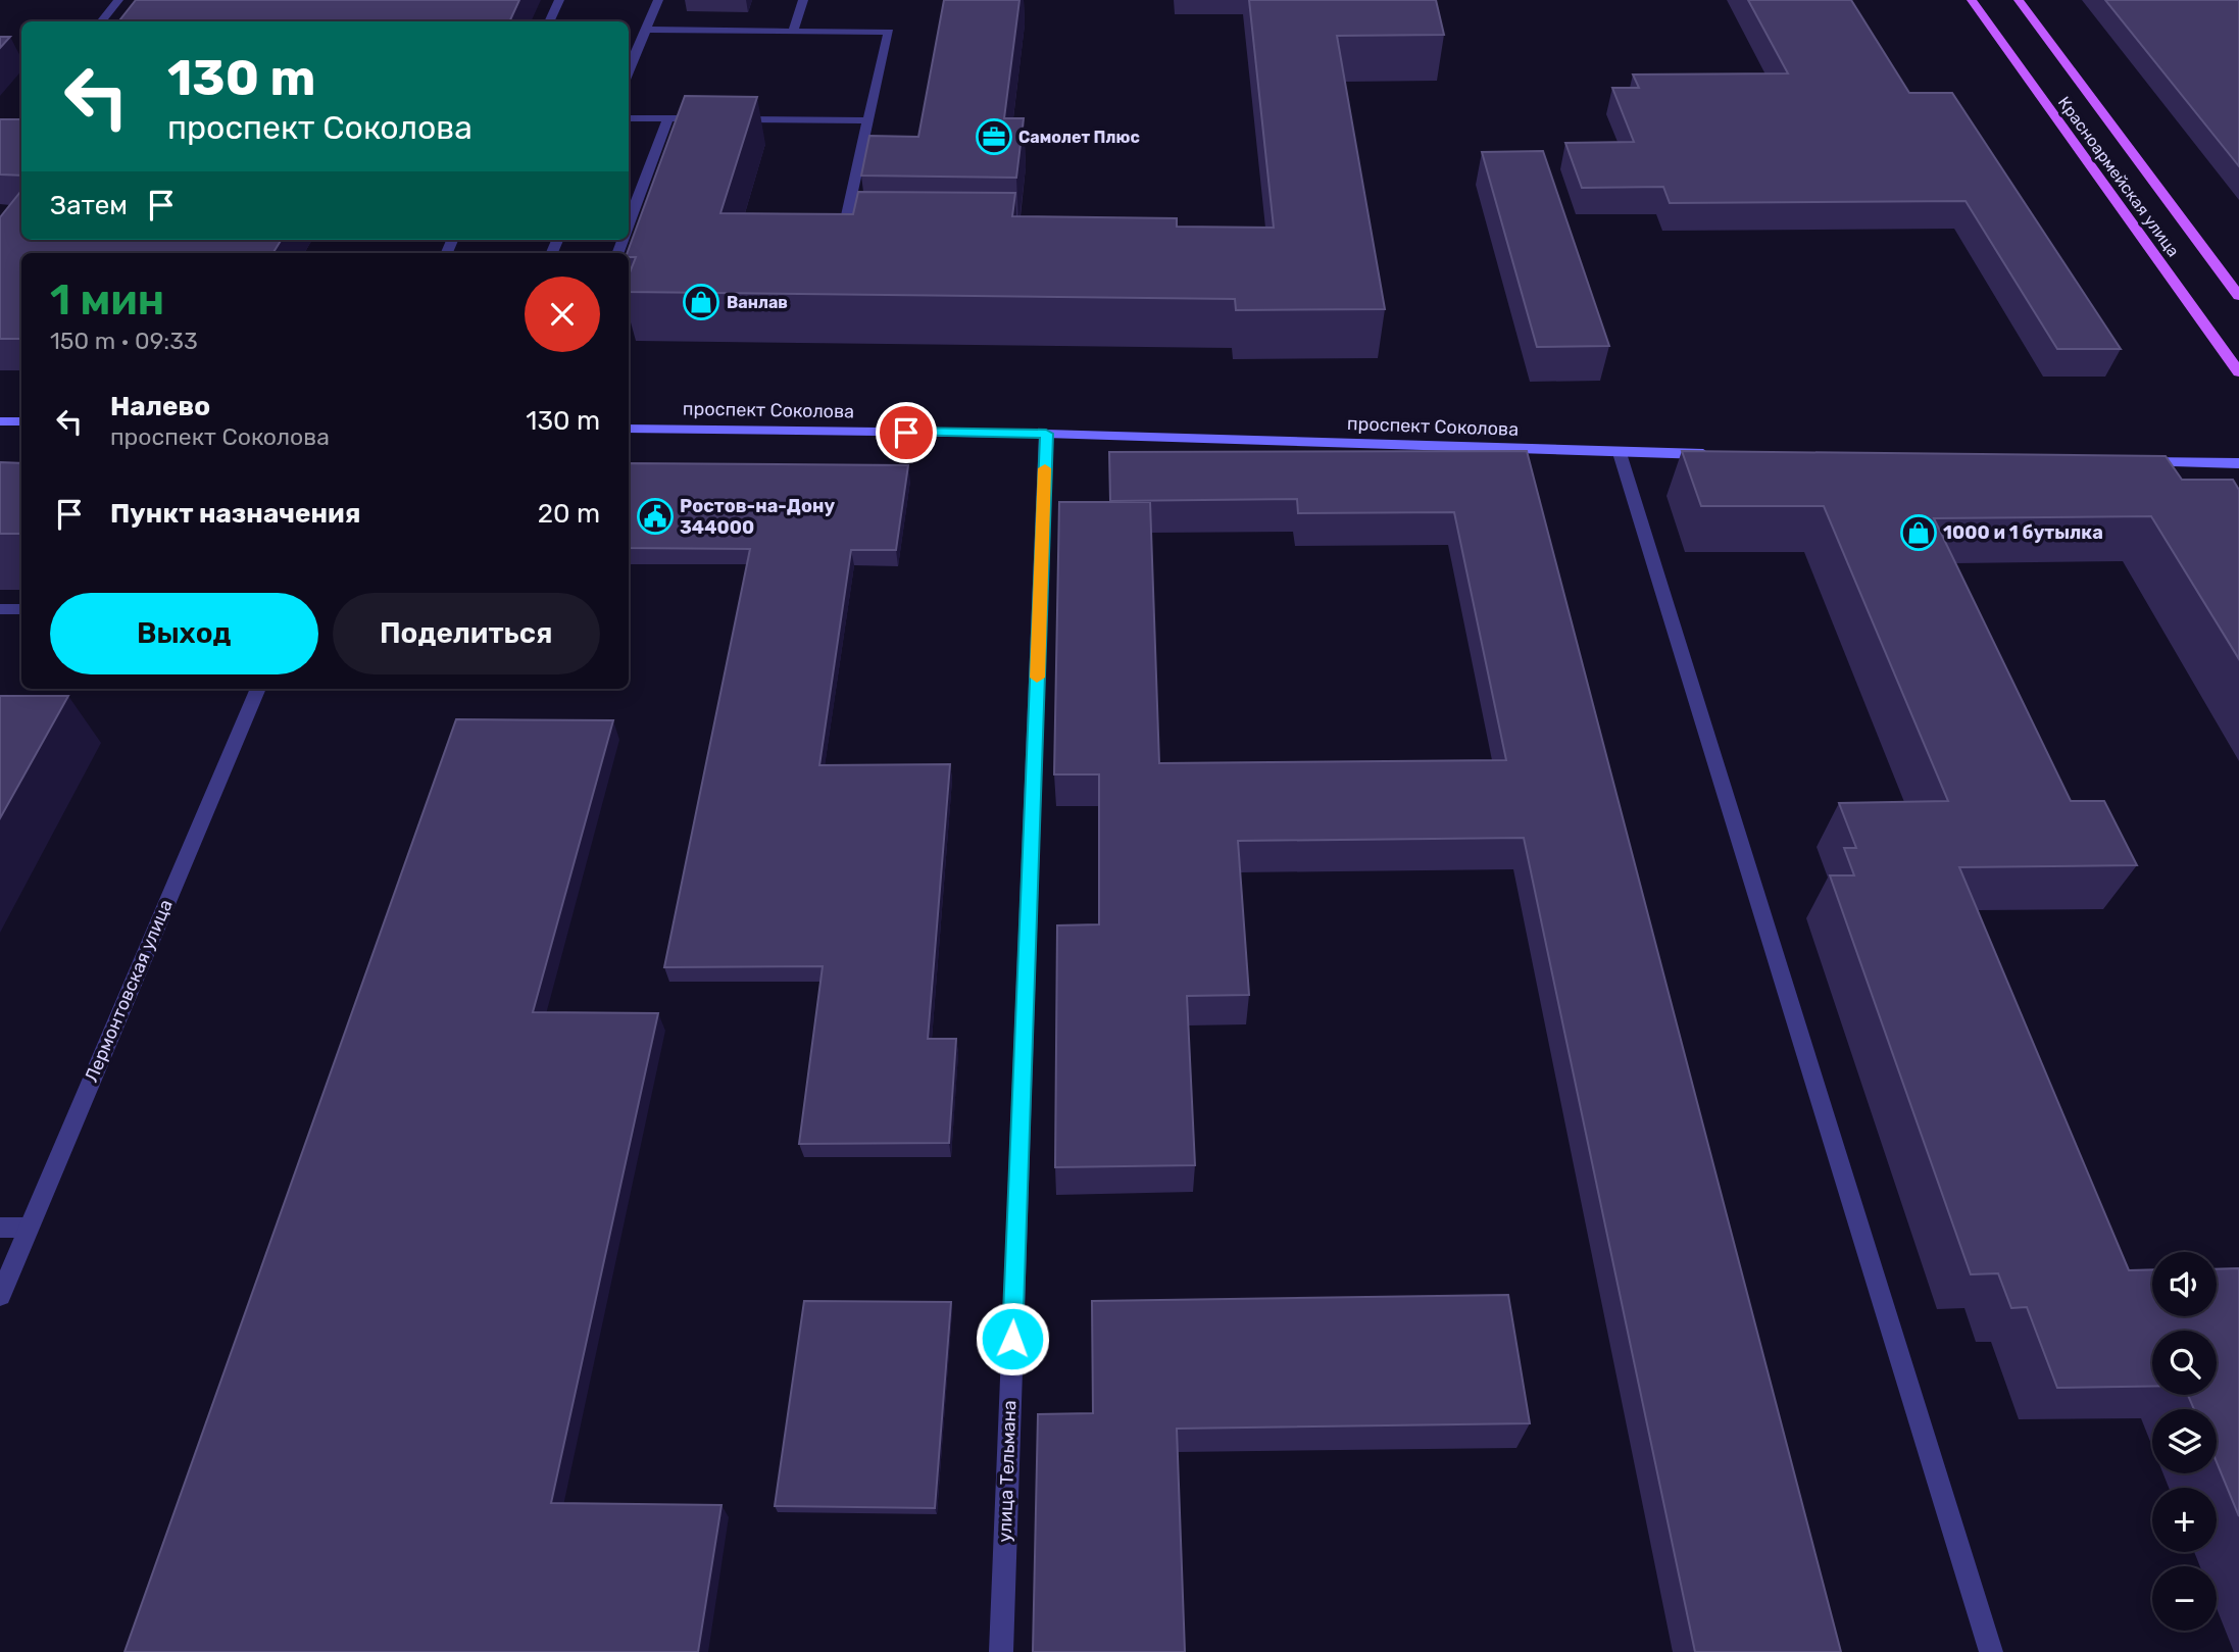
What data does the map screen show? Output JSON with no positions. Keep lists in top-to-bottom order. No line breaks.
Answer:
{"streets":{"main road":["Красноармейская улица","проспект Соколова"],"street":["Лермонтовская улица","улица Тельмана"]},"crossings":[["проспект Соколова","улица Тельмана"]],"places":{"office":["Самолет Плюс"],"shop":["Ванлав","1000 и 1 бутылка"],"public building":["Ростов-на-Дону 344000"]},"page":{"turn":["130 m","проспект Соколова"],"then":"Затем","heading":["1 мин","150 m · 09:33"],"list":[{"name":"Налево","note":"проспект Соколова","value":"130 m"},{"name":"Пункт назначения","value":"20 m"}],"buttons":["Выход","Поделиться"],"map_buttons":["+","−"]}}
